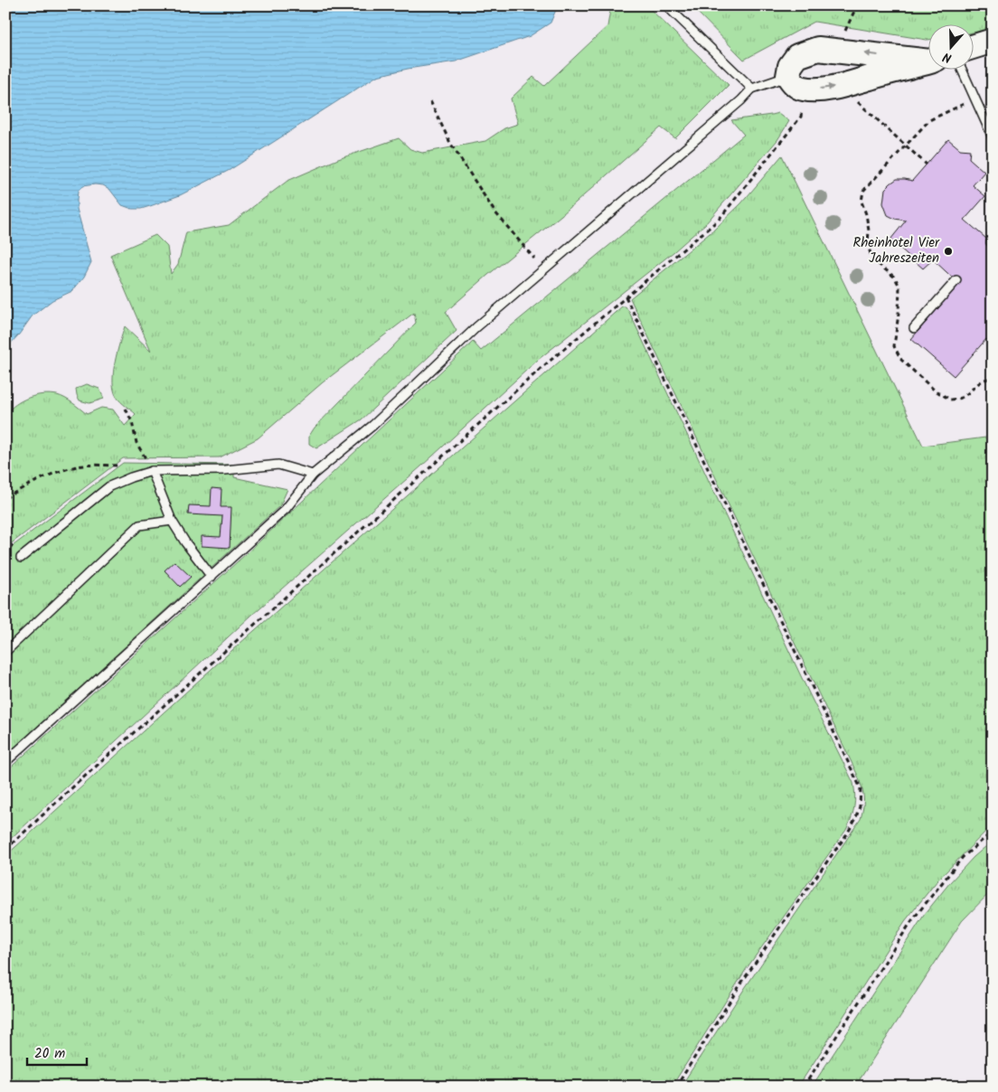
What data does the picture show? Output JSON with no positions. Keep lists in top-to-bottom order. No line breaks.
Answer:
{"places":["Rheinhotel Vier Jahreszeiten"],"scale_bar":"20 m","north":"bottom"}
